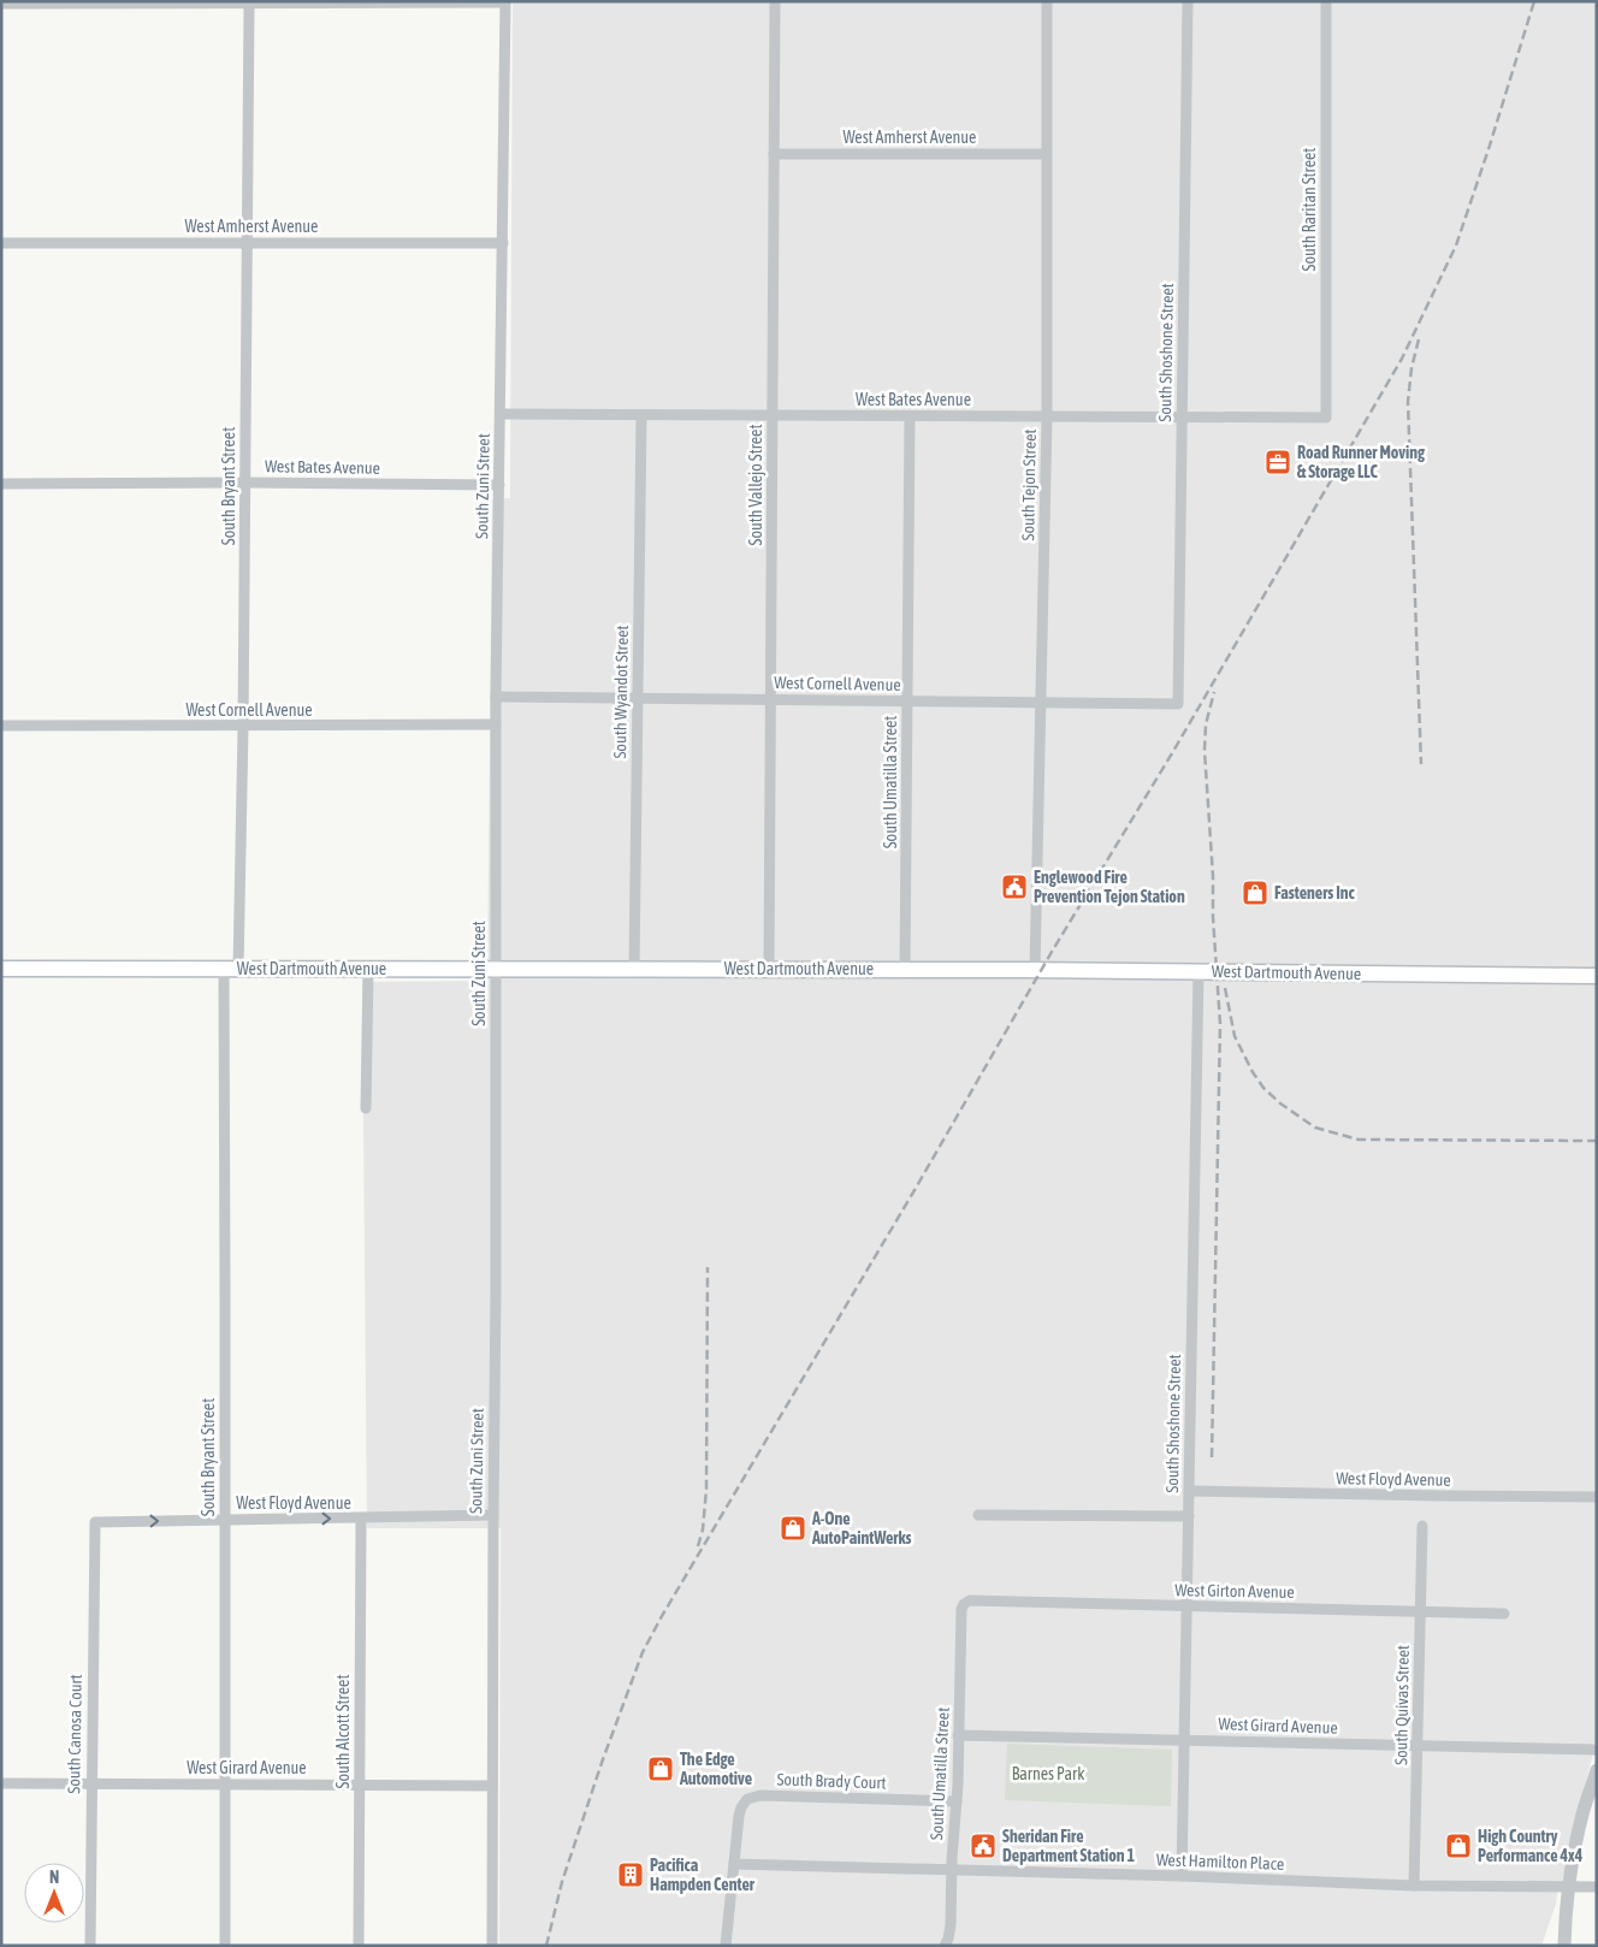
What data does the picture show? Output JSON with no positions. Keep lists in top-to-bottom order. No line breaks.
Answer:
{"streets":{"main road":["West Dartmouth Avenue"],"street":["West Amherst Avenue","South Raritan Street","South Shoshone Street","West Bates Avenue","South Vallejo Street","South Tejon Street","South Bryant Street","South Zuni Street","West Cornell Avenue","South Wyandot Street","South Umatilla Street","West Floyd Avenue","West Girton Avenue","South Quivas Street","West Girard Avenue","South Alcott Street","South Canosa Court","South Brady Court","West Hamilton Place"]},"crossings":[["West Amherst Avenue","South Vallejo Street"],["West Amherst Avenue","South Tejon Street"],["West Amherst Avenue","South Bryant Street"],["West Amherst Avenue","South Zuni Street"],["South Raritan Street","West Bates Avenue"],["South Shoshone Street","West Bates Avenue"],["South Shoshone Street","West Cornell Avenue"],["South Shoshone Street","West Dartmouth Avenue"],["South Shoshone Street","West Floyd Avenue"],["South Shoshone Street","West Girton Avenue"],["South Shoshone Street","West Girard Avenue"],["South Shoshone Street","West Hamilton Place"],["West Bates Avenue","South Vallejo Street"],["West Bates Avenue","South Tejon Street"],["West Bates Avenue","South Bryant Street"],["West Bates Avenue","South Zuni Street"],["West Bates Avenue","South Wyandot Street"],["West Bates Avenue","South Umatilla Street"],["South Vallejo Street","West Cornell Avenue"],["South Vallejo Street","West Dartmouth Avenue"],["South Tejon Street","West Cornell Avenue"],["South Tejon Street","West Dartmouth Avenue"],["South Bryant Street","West Cornell Avenue"],["South Bryant Street","West Dartmouth Avenue"],["South Bryant Street","West Floyd Avenue"],["South Bryant Street","West Girard Avenue"],["South Zuni Street","West Cornell Avenue"],["South Zuni Street","West Dartmouth Avenue"],["South Zuni Street","West Floyd Avenue"],["South Zuni Street","West Girard Avenue"],["West Cornell Avenue","South Wyandot Street"],["West Cornell Avenue","South Umatilla Street"],["South Wyandot Street","West Dartmouth Avenue"],["South Umatilla Street","West Dartmouth Avenue"],["South Umatilla Street","West Girton Avenue"],["South Umatilla Street","West Girard Avenue"],["South Umatilla Street","South Brady Court"],["South Umatilla Street","West Hamilton Place"],["West Floyd Avenue","South Alcott Street"],["West Floyd Avenue","South Canosa Court"],["West Girton Avenue","South Quivas Street"],["South Quivas Street","West Girard Avenue"],["South Quivas Street","West Hamilton Place"],["West Girard Avenue","South Alcott Street"],["West Girard Avenue","South Canosa Court"],["South Brady Court","West Hamilton Place"]],"parks":["Barnes Park"],"places":{"office":["Road Runner Moving & Storage LLC"],"public building":["Englewood Fire Prevention Tejon Station","Sheridan Fire Department Station 1"],"shop":["Fasteners Inc","A-One AutoPaintWerks","The Edge Automotive","High Country Performance 4x4"],"building":["Pacifica Hampden Center"]},"north":"top"}
